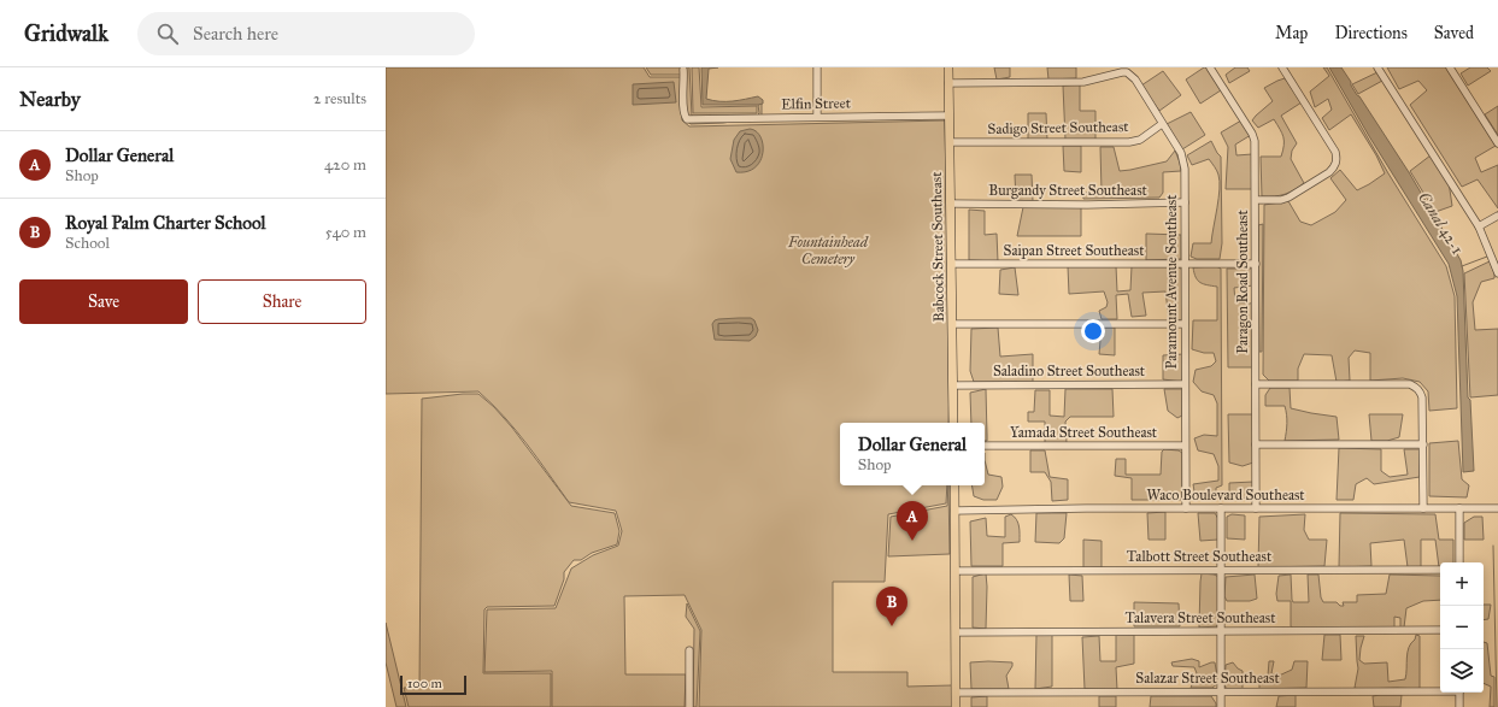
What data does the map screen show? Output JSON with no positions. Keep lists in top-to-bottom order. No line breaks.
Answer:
{"streets":{"main road":["Babcock Street Southeast"],"street":["Elfin Street","Sadigo Street Southeast","Burgandy Street Southeast","Saipan Street Southeast","Paramount Avenue Southeast","Paragon Road Southeast","Saladino Street Southeast","Yamada Street Southeast","Waco Boulevard Southeast","Talbott Street Southeast","Talavera Street Southeast","Salazar Street Southeast"]},"crossings":[["Elfin Street","Babcock Street Southeast"],["Sadigo Street Southeast","Babcock Street Southeast"],["Sadigo Street Southeast","Paramount Avenue Southeast"],["Burgandy Street Southeast","Babcock Street Southeast"],["Burgandy Street Southeast","Paramount Avenue Southeast"],["Babcock Street Southeast","Saipan Street Southeast"],["Babcock Street Southeast","Paramount Avenue Southeast"],["Babcock Street Southeast","Saladino Street Southeast"],["Saipan Street Southeast","Paramount Avenue Southeast"],["Saipan Street Southeast","Paragon Road Southeast"],["Paramount Avenue Southeast","Saladino Street Southeast"],["Paramount Avenue Southeast","Yamada Street Southeast"],["Paramount Avenue Southeast","Waco Boulevard Southeast"],["Paragon Road Southeast","Waco Boulevard Southeast"]],"water":["Canal 42-1"],"parks":["Fountainhead Cemetery"],"scale_bar":"100 m","page":{"header":"Gridwalk","search":"Search here","nav":["Map","Directions","Saved"],"heading":["Nearby","2 results"],"list":[{"mark":"A","name":"Dollar General","note":"Shop","value":"420 m"},{"mark":"B","name":"Royal Palm Charter School","note":"School","value":"540 m"}],"buttons":["Save","Share"],"popup":["Dollar General","Shop"],"pins":["A","B"],"map_buttons":["+","−"],"scale":"100 m"}}
